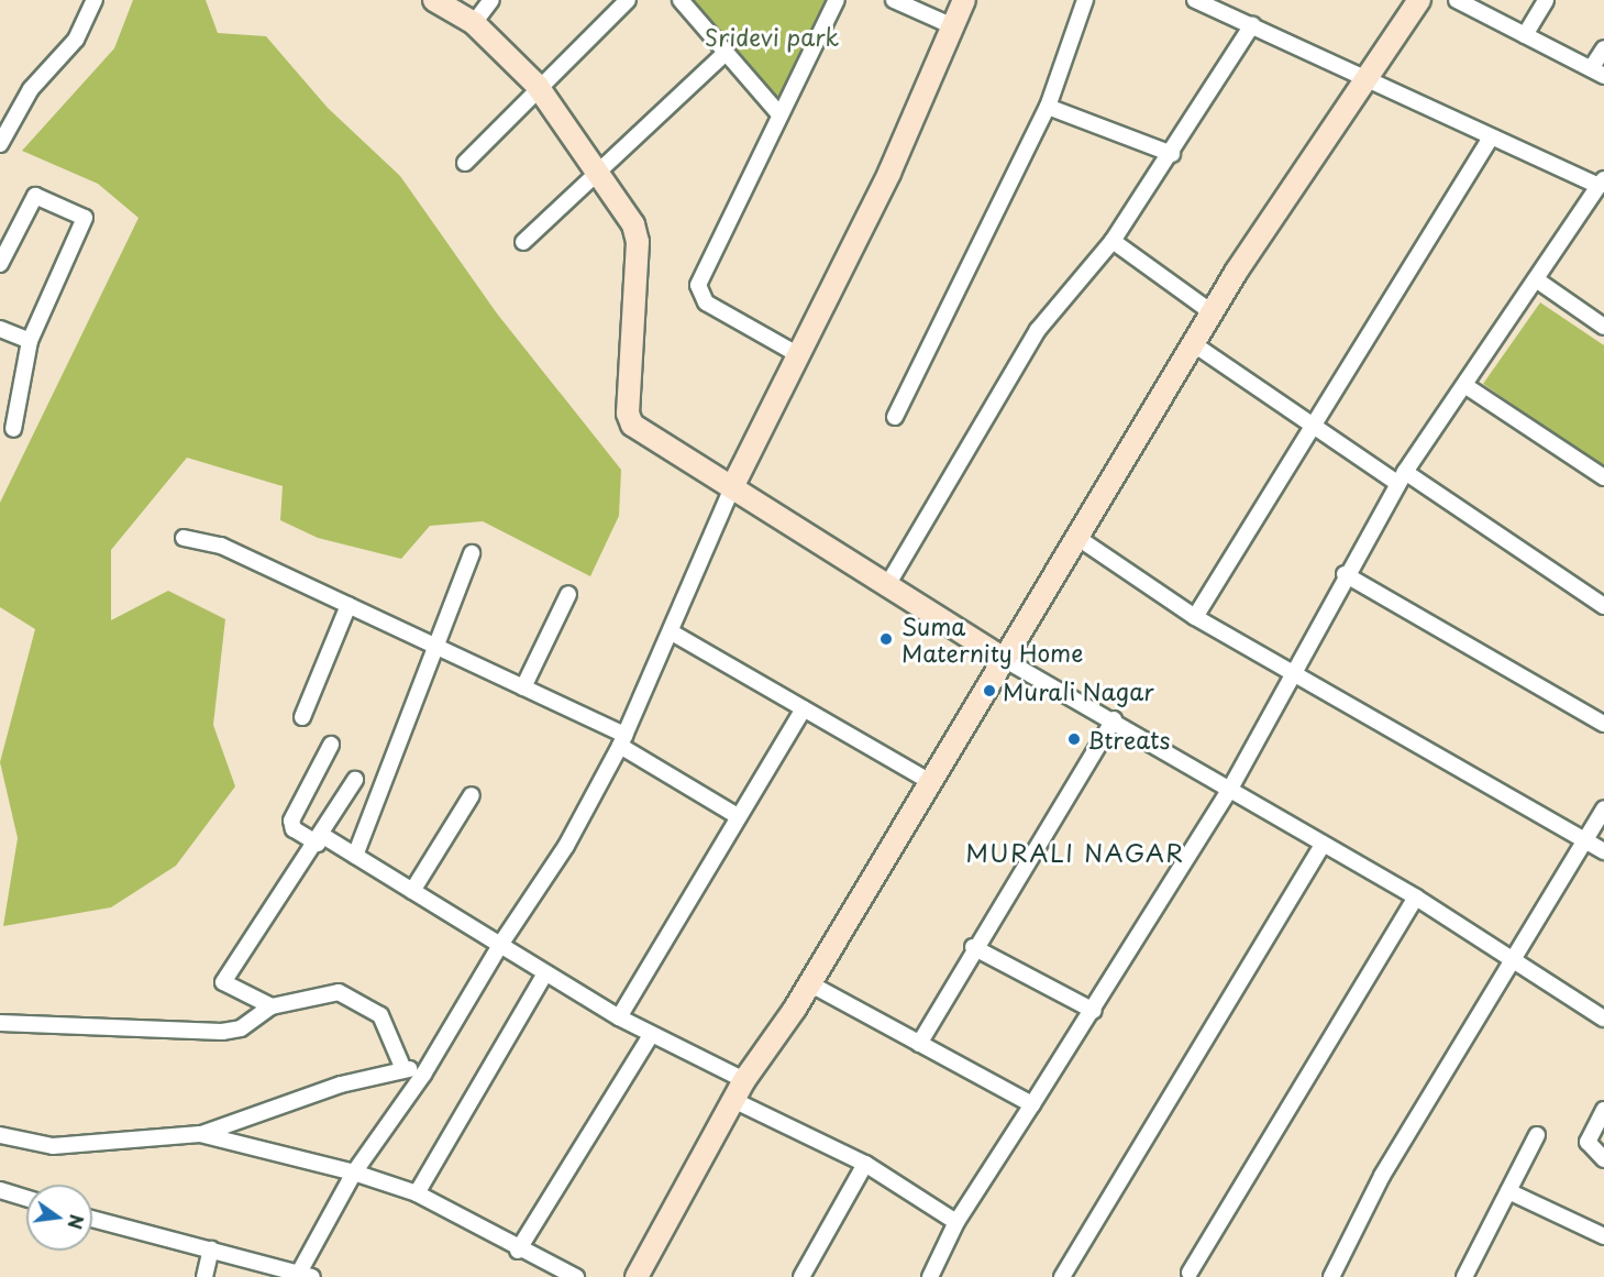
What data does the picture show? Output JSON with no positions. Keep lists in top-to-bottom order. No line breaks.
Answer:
{"districts":["MURALI NAGAR"],"parks":["Sridevi park"],"places":["Suma Maternity Home","Murali Nagar","Btreats"],"north":"right"}
